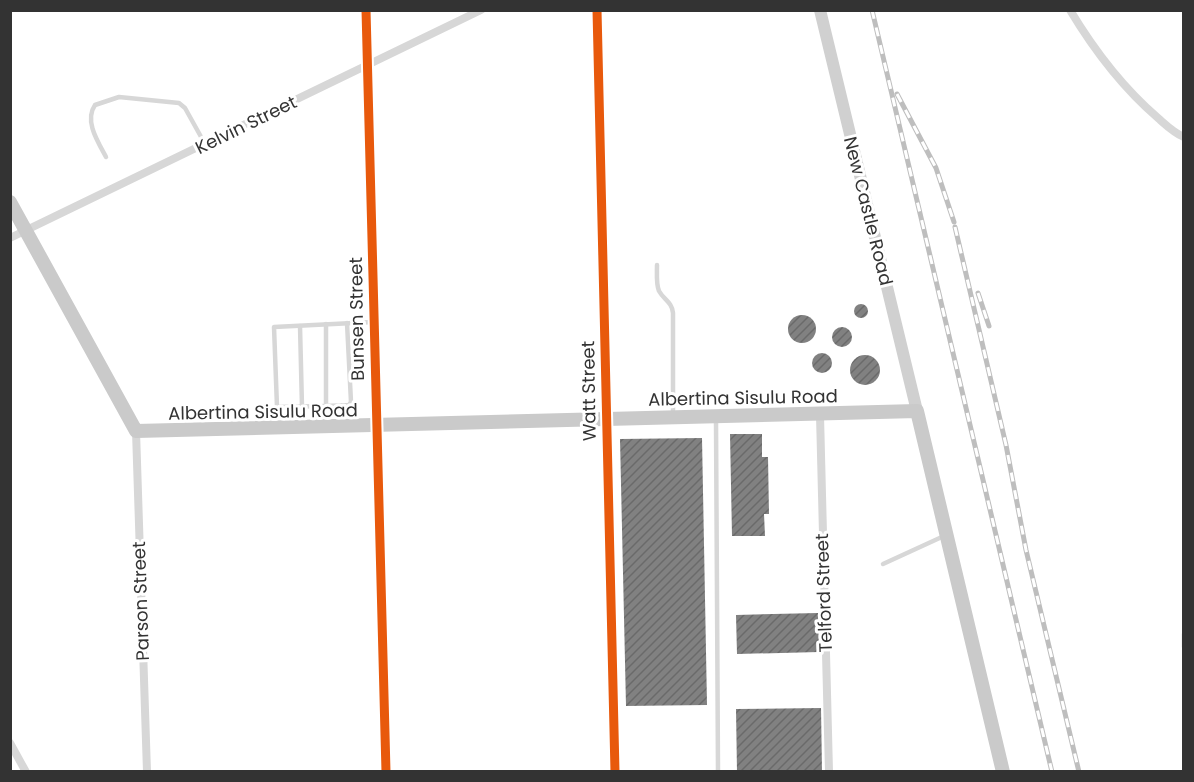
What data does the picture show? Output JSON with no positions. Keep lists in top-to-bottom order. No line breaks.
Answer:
{"streets":{"main road":["Albertina Sisulu Road"],"street":["Kelvin Street","New Castle Road","Bunsen Street","Watt Street","Telford Street","Parson Street"]},"crossings":[["Kelvin Street","Bunsen Street"],["New Castle Road","Albertina Sisulu Road"],["Bunsen Street","Albertina Sisulu Road"],["Watt Street","Albertina Sisulu Road"],["Albertina Sisulu Road","Telford Street"],["Albertina Sisulu Road","Parson Street"]]}
